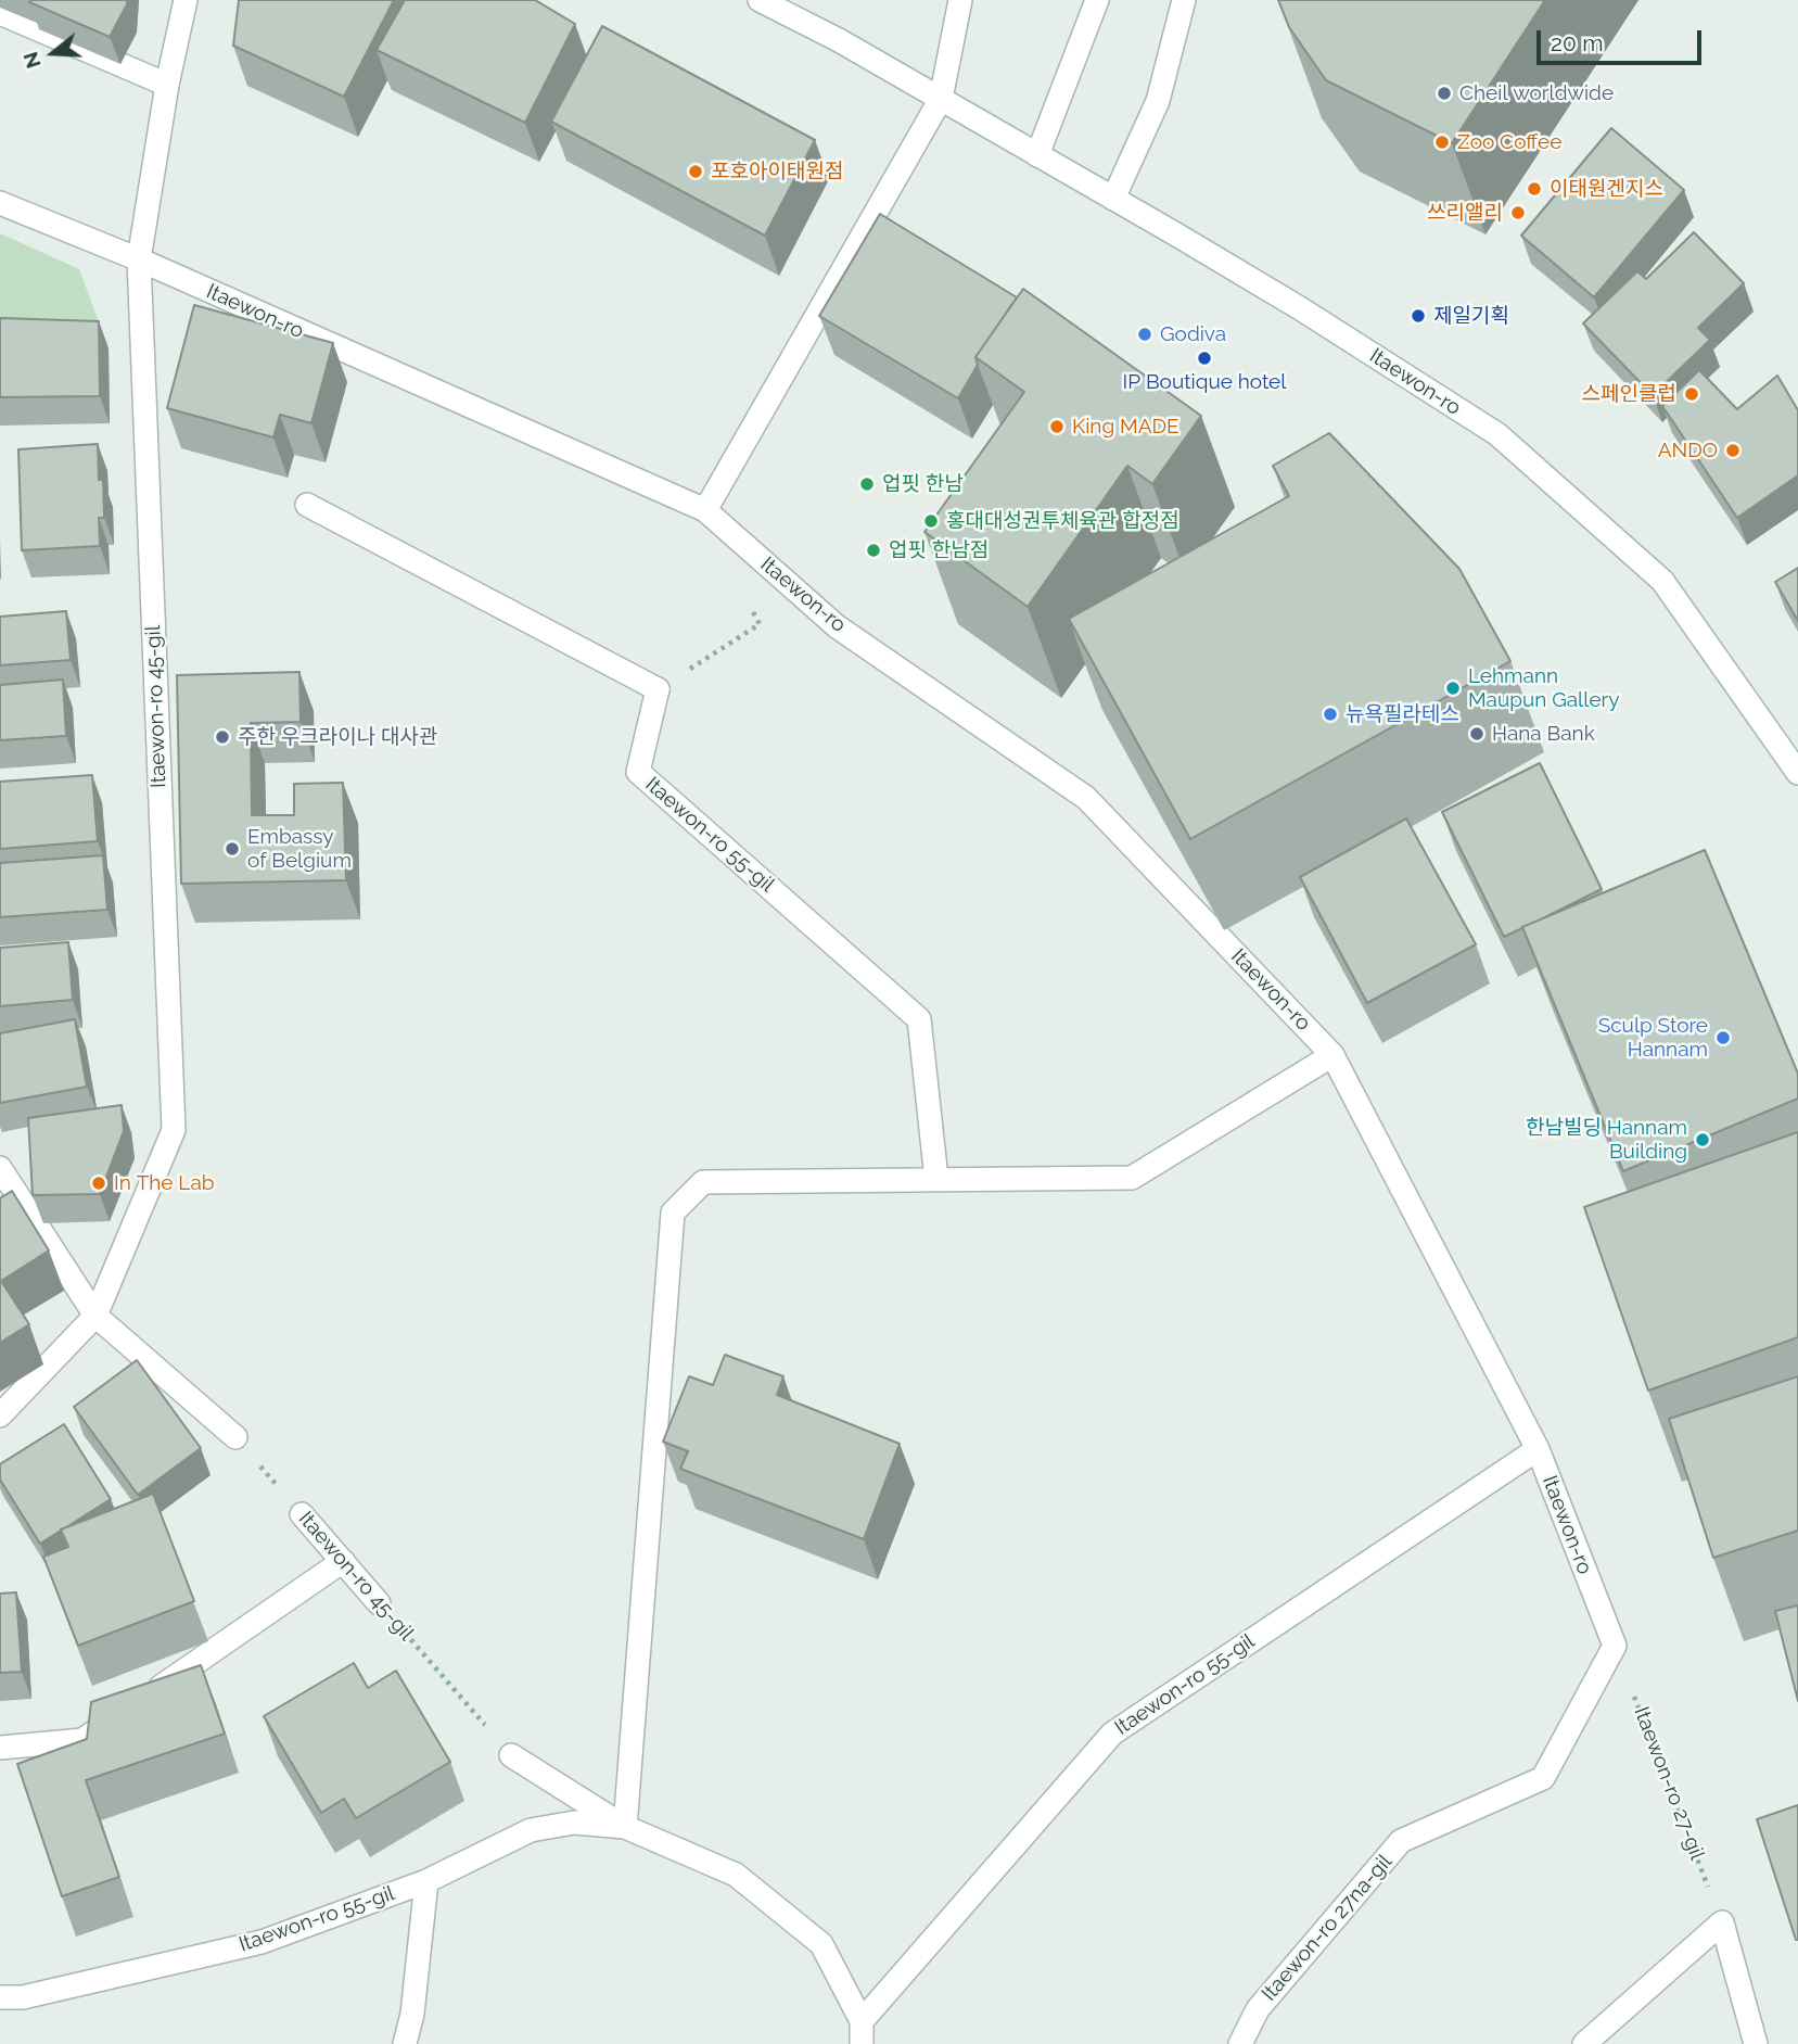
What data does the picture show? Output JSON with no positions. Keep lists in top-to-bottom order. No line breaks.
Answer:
{"streets":{"street":["Itaewon-ro","Itaewon-ro 45-gil","Itaewon-ro 55-gil","Itaewon-ro 27na-gil"],"path":["Itaewon-ro 27-gil"]},"crossings":[["Itaewon-ro","Itaewon-ro 45-gil"],["Itaewon-ro","Itaewon-ro 55-gil"],["Itaewon-ro","Itaewon-ro 27-gil"],["Itaewon-ro","Itaewon-ro 27na-gil"],["Itaewon-ro 27-gil","Itaewon-ro 27na-gil"]],"places":["Cheil worldwide","Zoo Coffee","포호아이태원점","이태원겐지스","쓰리앨리","제일기획","Godiva","IP Boutique hotel","스페인클럽","King MADE","ANDO","업핏 한남","홍대대성권투체육관 합정점","업핏 한남점","Lehmann Maupun Gallery","뉴욕필라테스","Hana Bank","주한 우크라이나 대사관","Embassy of Belgium","Sculp Store Hannam","한남빌딩 Hannam Building","In The Lab"],"scale_bar":"20 m","north":"left"}
